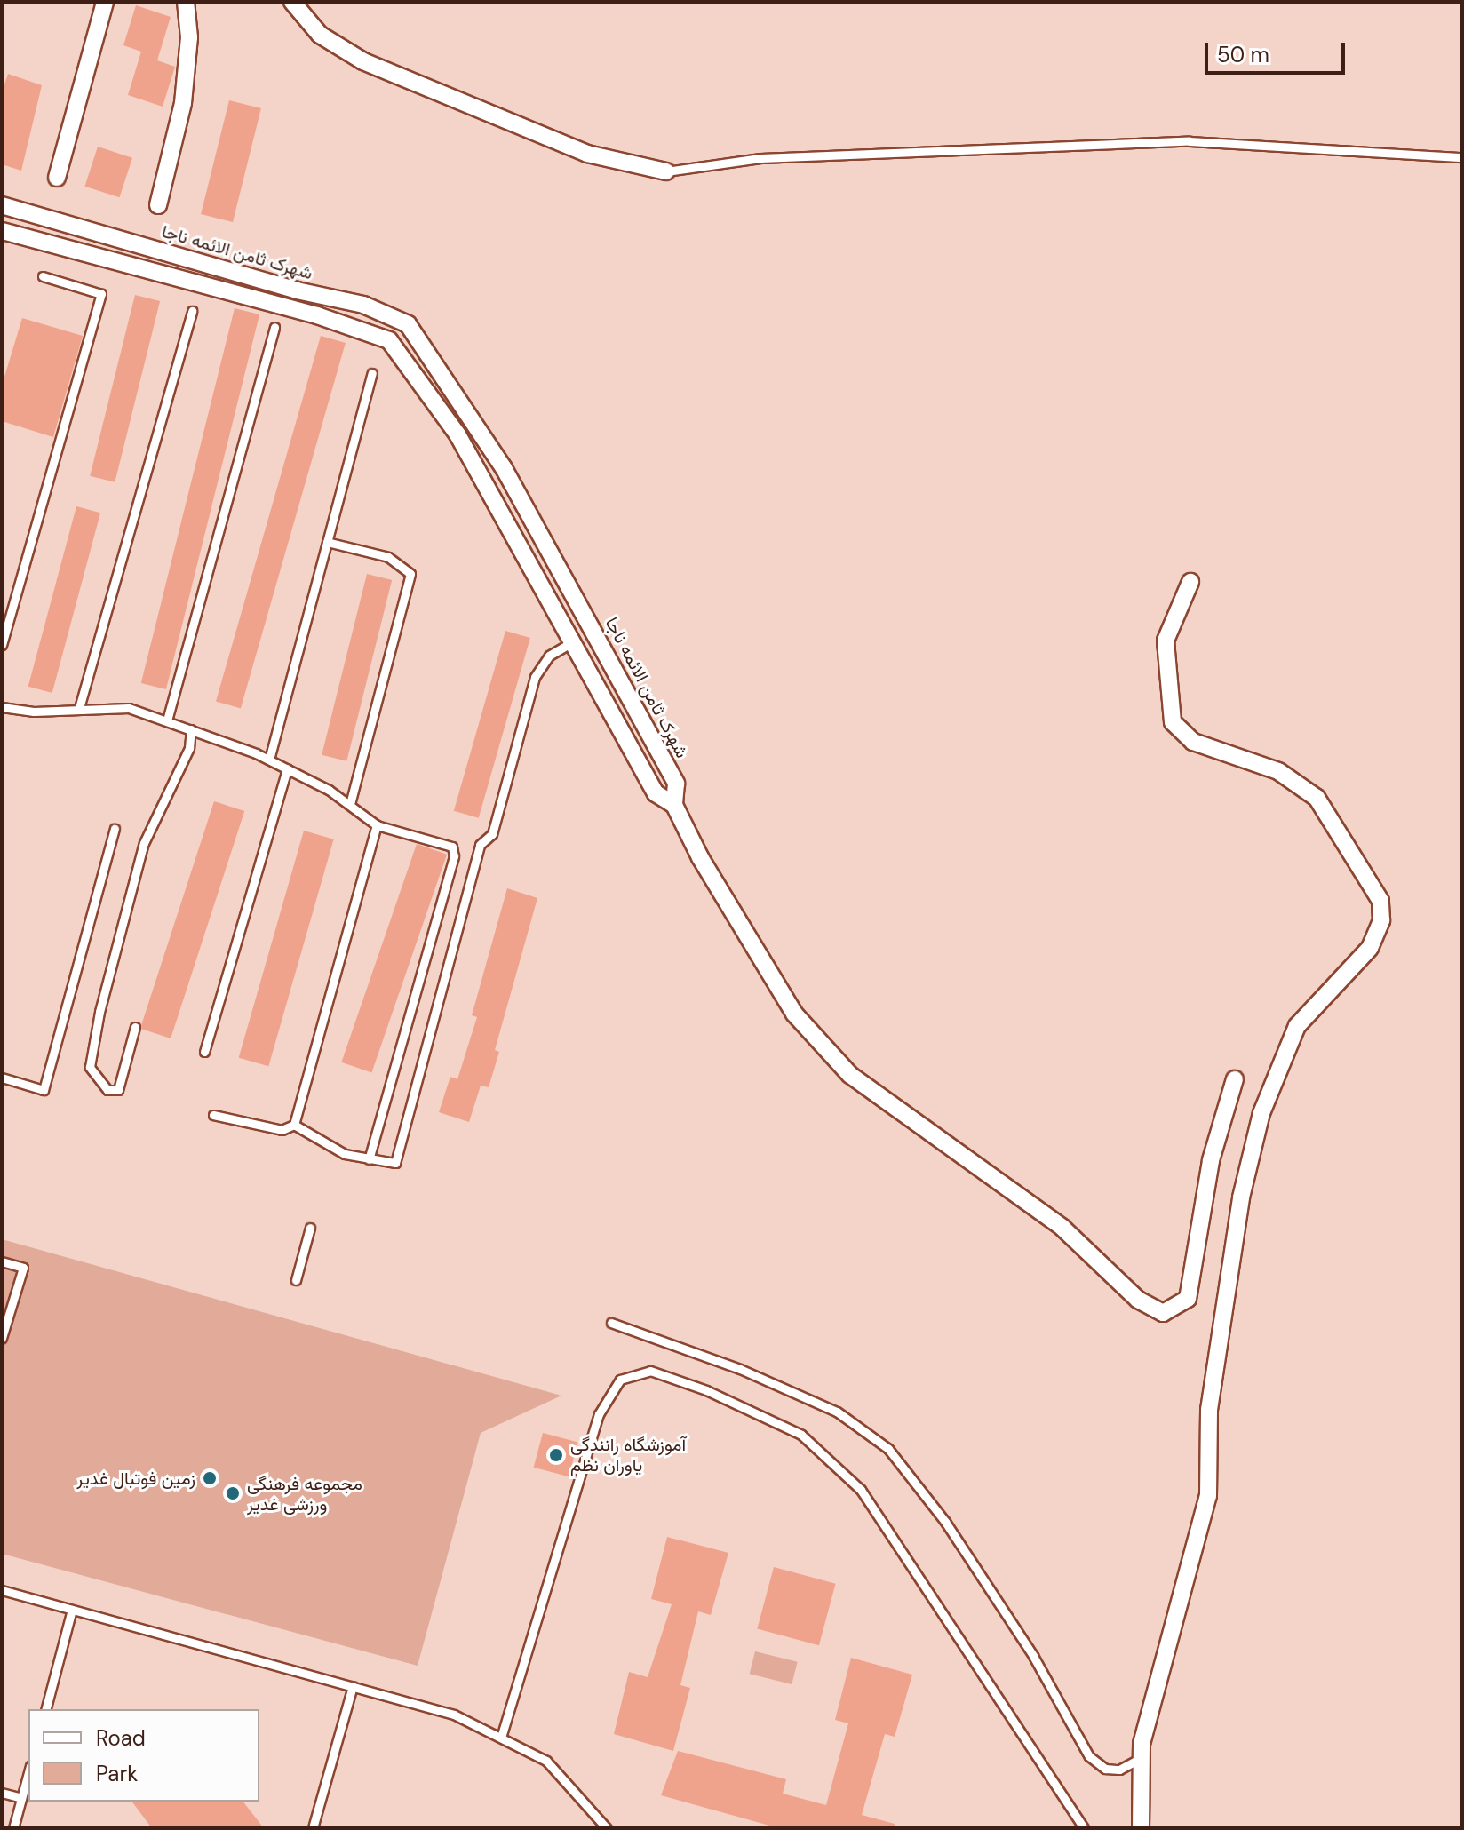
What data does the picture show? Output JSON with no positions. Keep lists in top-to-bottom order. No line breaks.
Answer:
{"streets":{"street":["شهرک ثامن الائمه ناجا"]},"places":["آموزشگاه رانندگی یاوران نظم","زمین فوتبال غدیر","مجموعه فرهنگی ورزشی غدیر"],"legend":["Road","Park"],"scale_bar":"50 m"}
